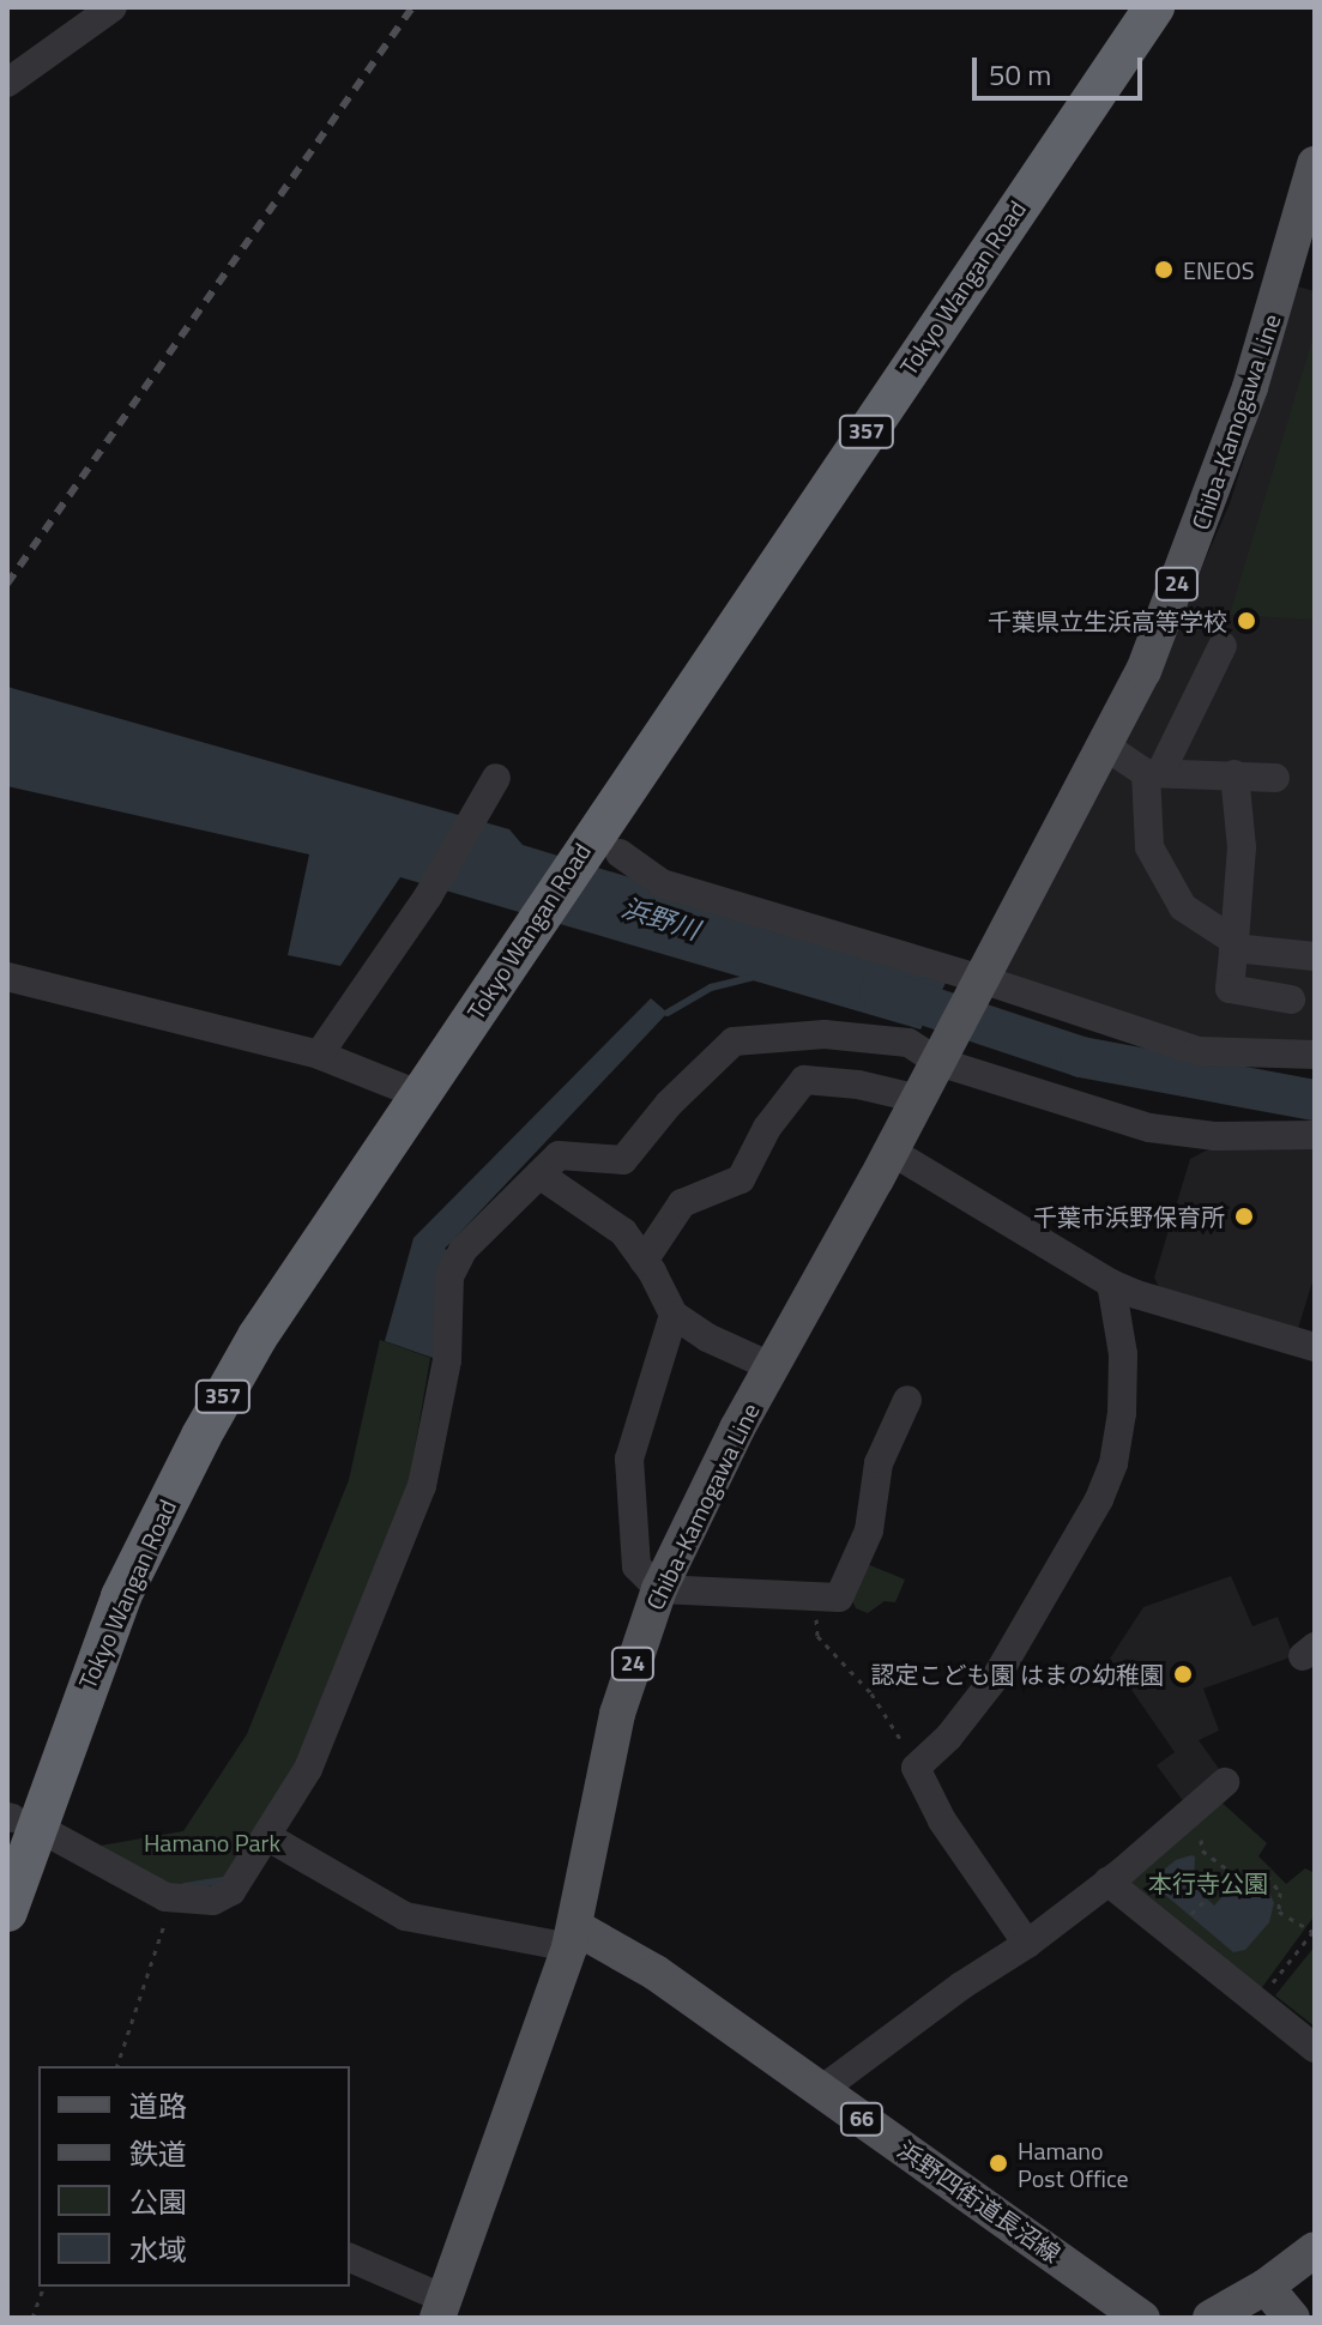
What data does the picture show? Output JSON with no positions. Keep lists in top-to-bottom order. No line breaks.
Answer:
{"streets":{"highway":["Tokyo Wangan Road","357"],"main road":["Chiba-Kamogawa Line","24","66","浜野四街道長沼線"]},"crossings":[["Chiba-Kamogawa Line","24"],["Chiba-Kamogawa Line","浜野四街道長沼線"]],"water":["浜野川"],"parks":["Hamano Park","本行寺公園"],"places":["ENEOS","千葉県立生浜高等学校","千葉市浜野保育所","認定こども園 はまの幼稚園","Hamano Post Office"],"legend":["道路","鉄道","公園","水域"],"scale_bar":"50 m"}
